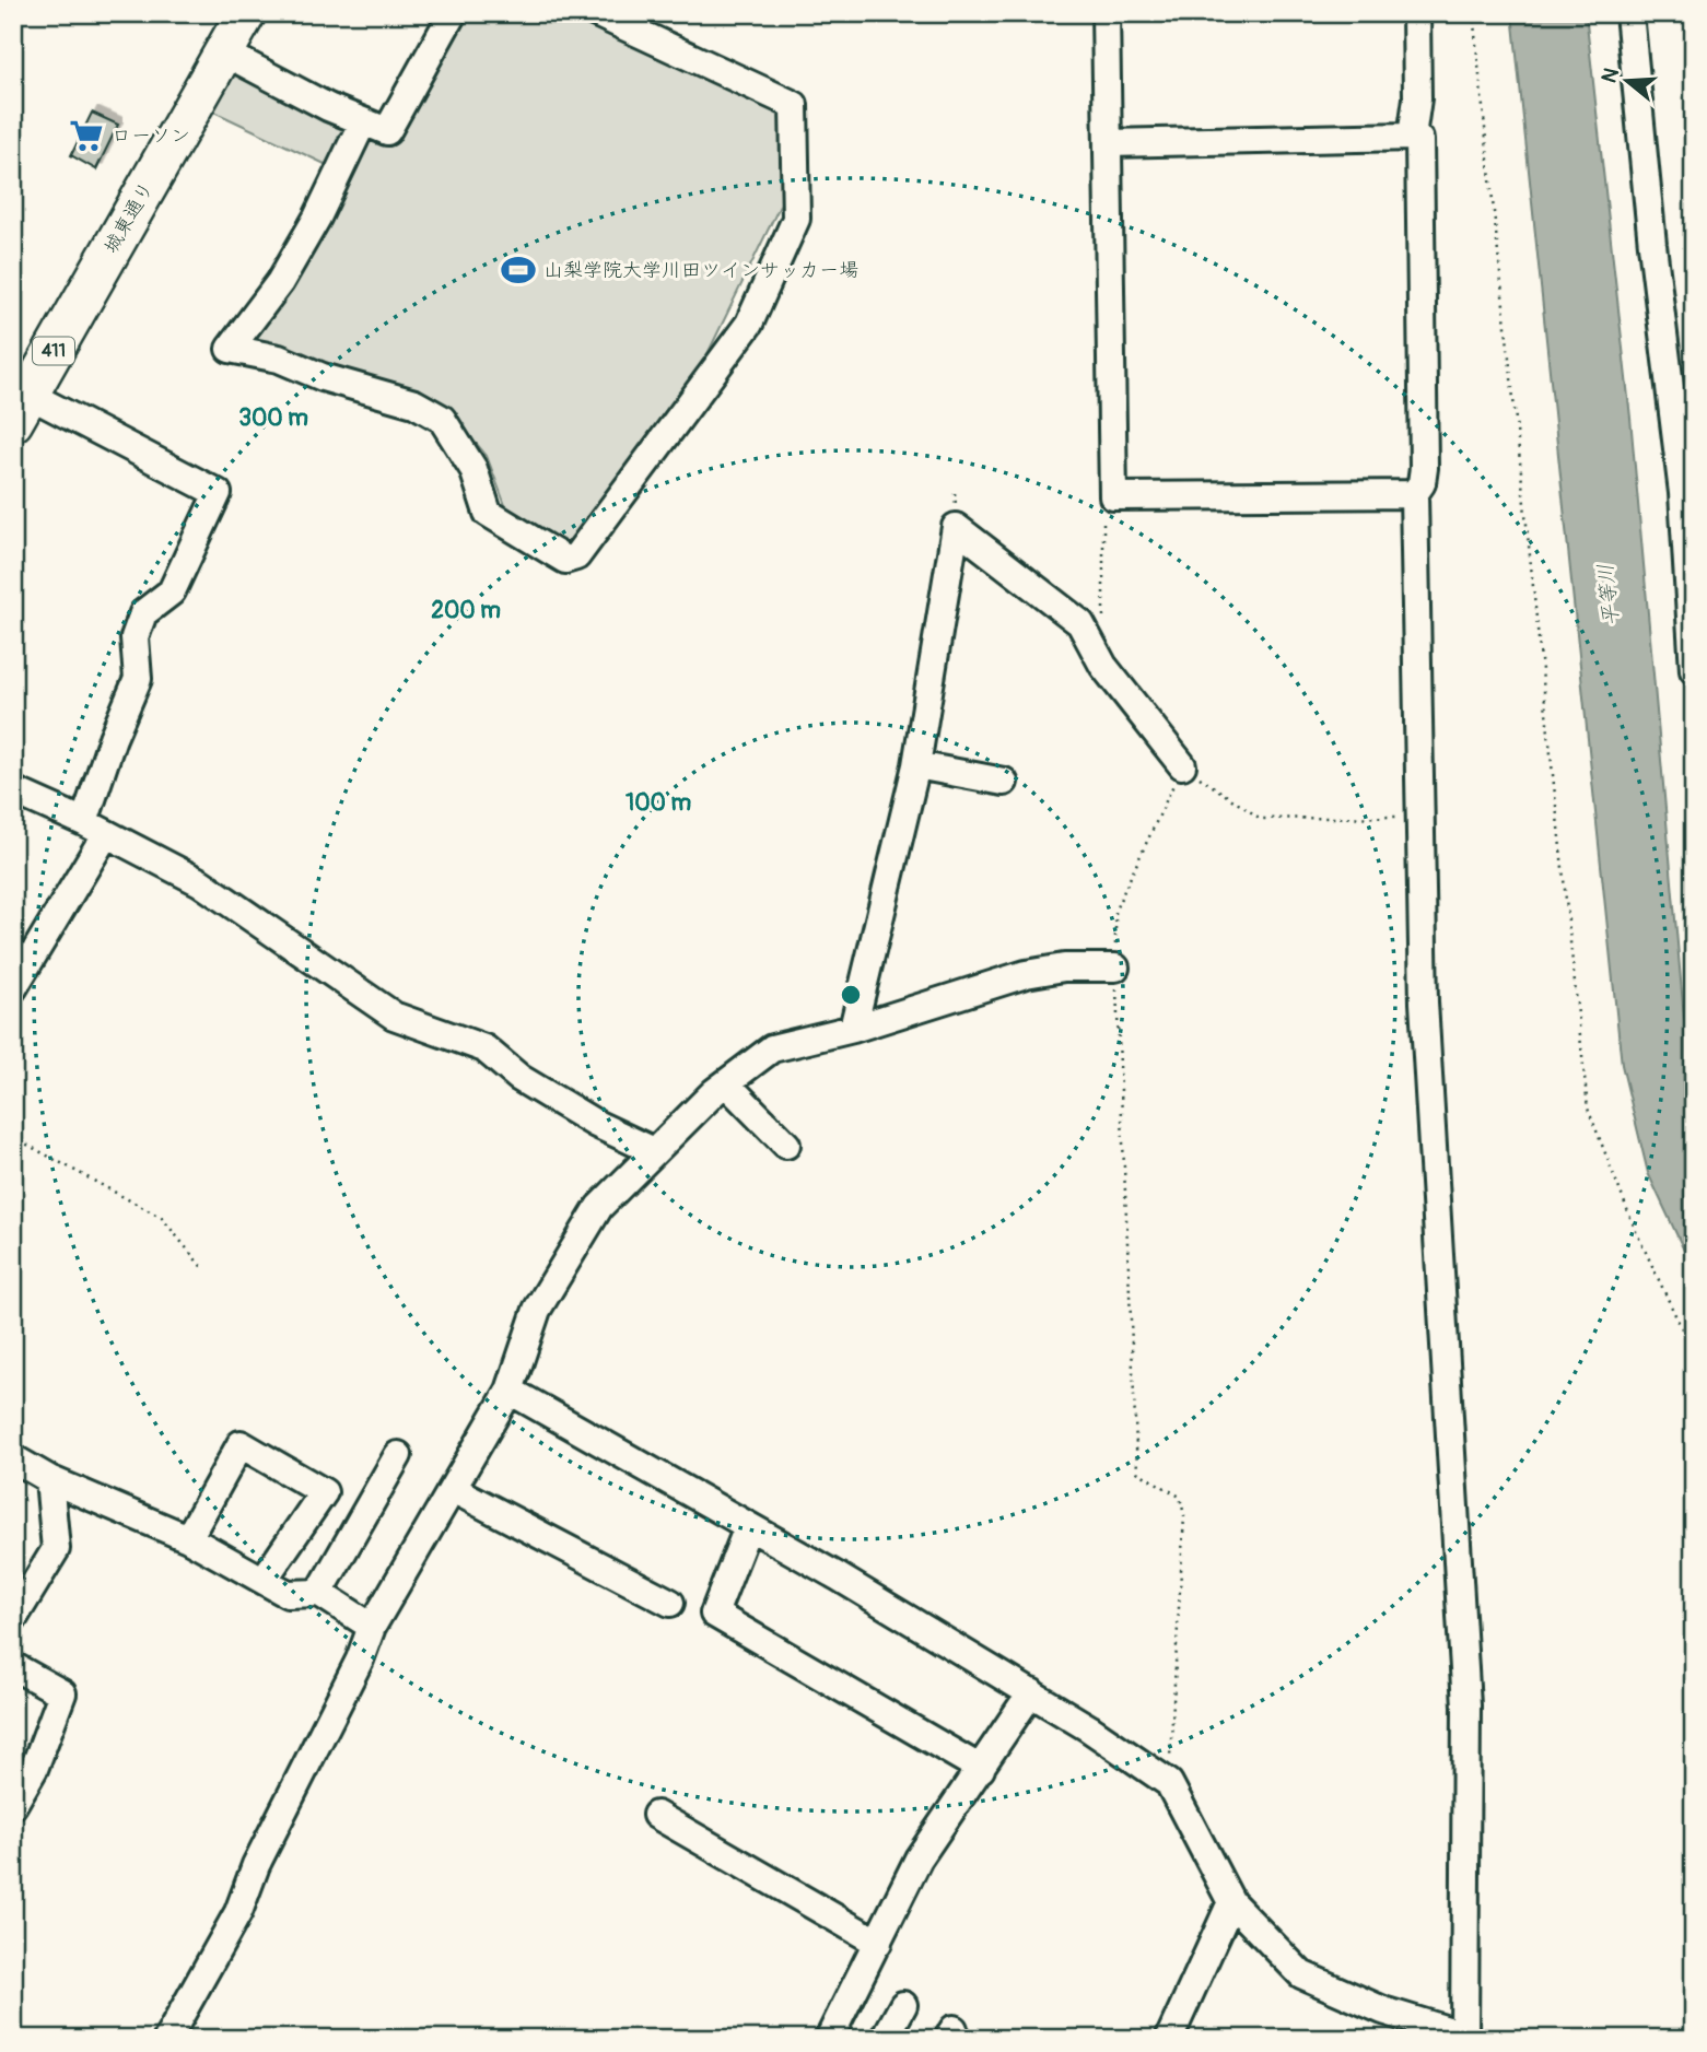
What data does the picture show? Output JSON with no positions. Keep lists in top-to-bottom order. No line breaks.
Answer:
{"streets":{"highway":["城東通り","411"]},"water":["平等川"],"places":{"supermarket":["ローソン"],"sports":["山梨学院大学川田ツインサッカー場"]},"north":"left","rings":["300 m","200 m","100 m"]}
